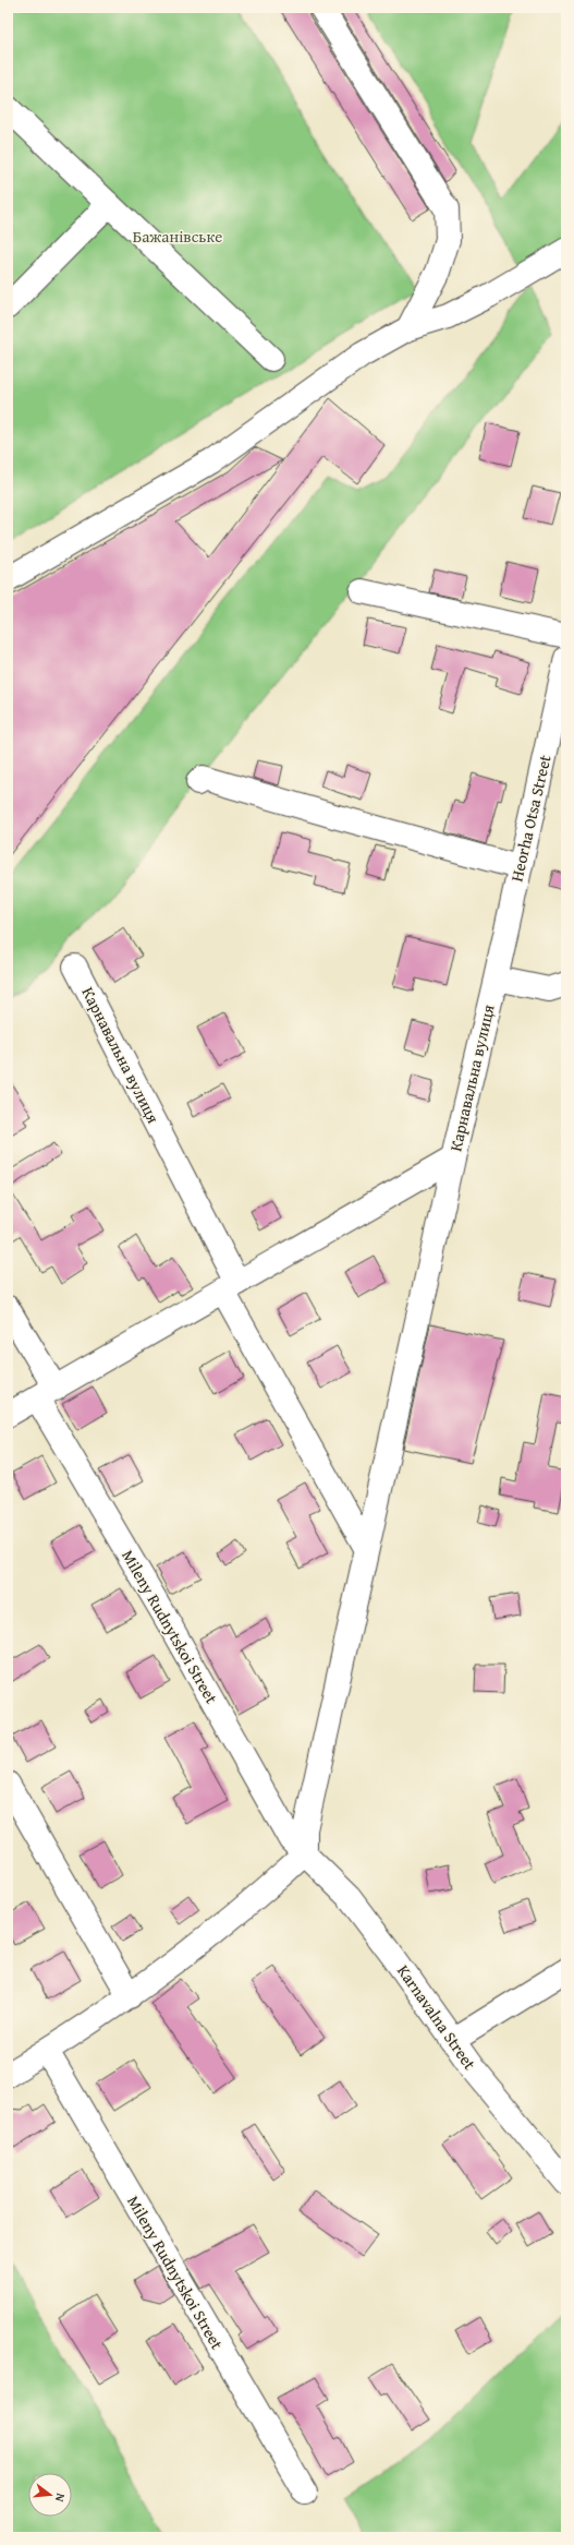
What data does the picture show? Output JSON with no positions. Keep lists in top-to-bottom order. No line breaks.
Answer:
{"streets":{"street":["Heorha Otsa Street","Карнавальна вулиця","Mileny Rudnytskoi Street","Karnavalna Street"]},"crossings":[["Heorha Otsa Street","Карнавальна вулиця"],["Карнавальна вулиця","Mileny Rudnytskoi Street"],["Mileny Rudnytskoi Street","Karnavalna Street"]],"parks":["Бажанівське"],"north":"right"}
